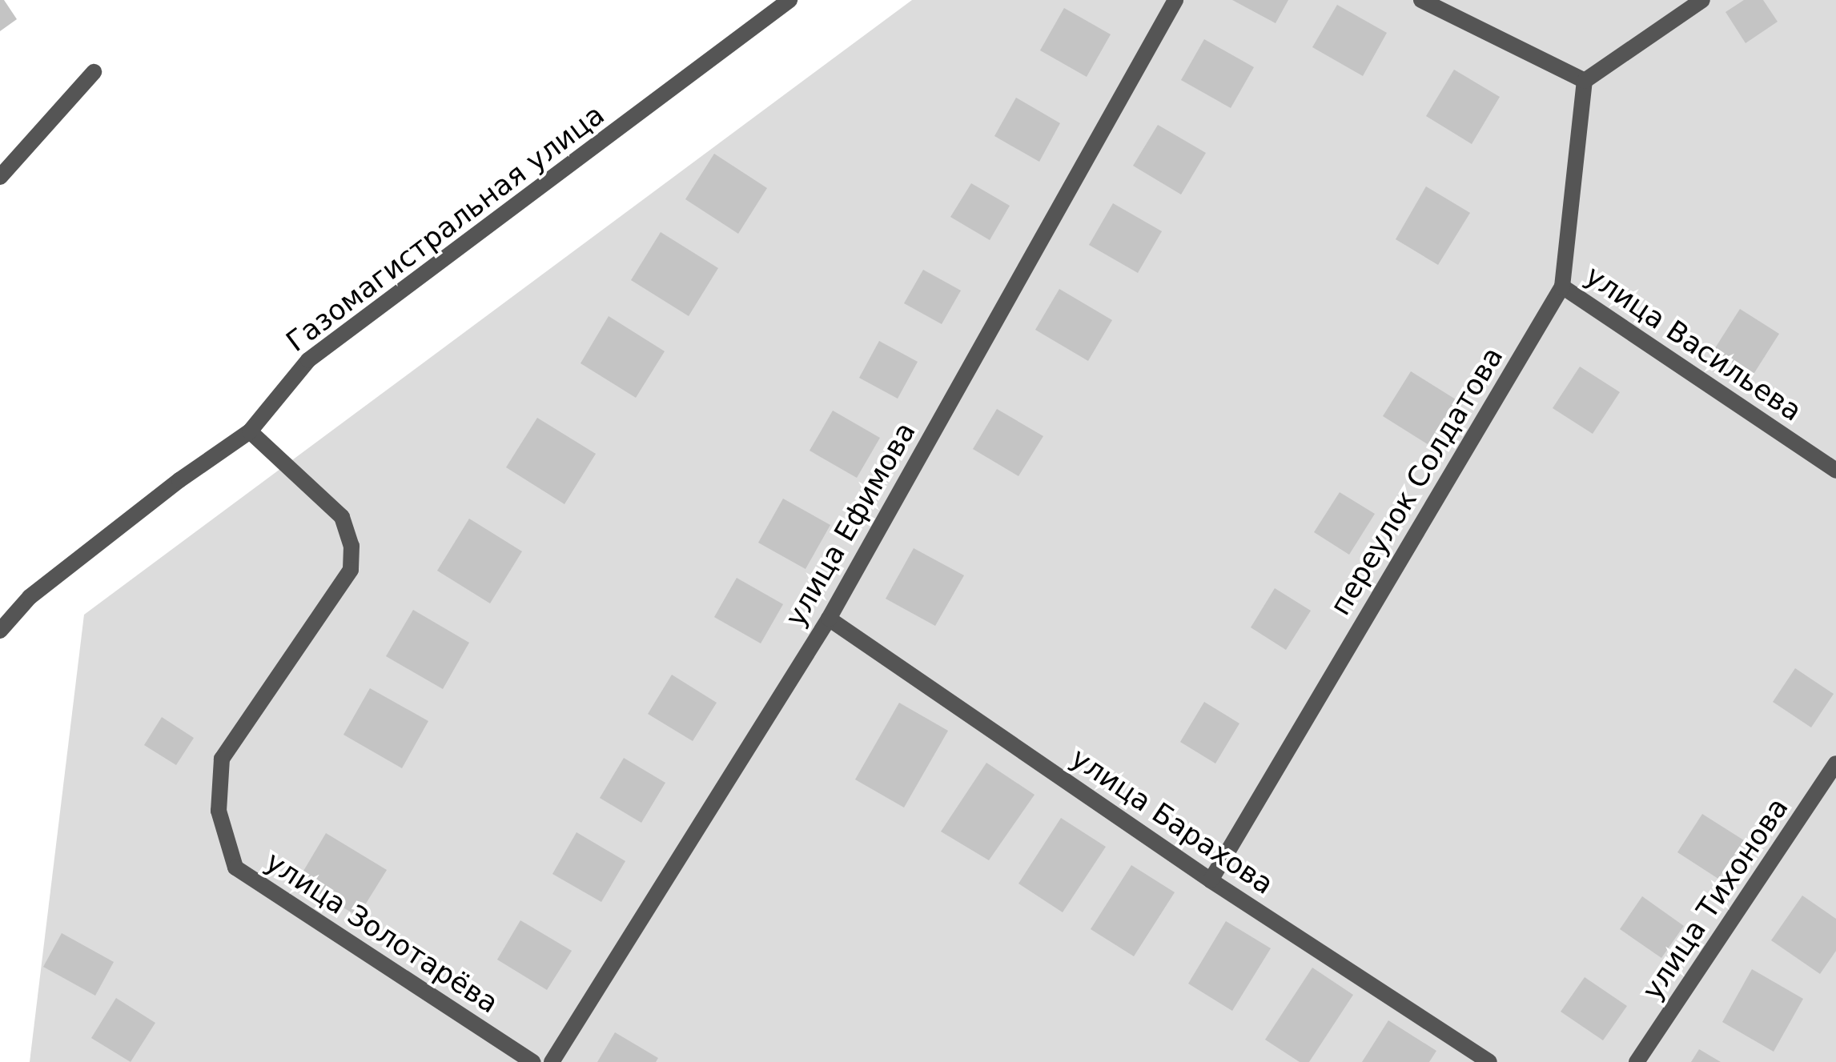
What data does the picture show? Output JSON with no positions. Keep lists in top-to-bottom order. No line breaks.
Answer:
{"streets":{"street":["Газомагистральная улица","улица Васильева","переулок Солдатова","улица Ефимова","улица Барахова","улица Тихонова","улица Золотарёва"]},"crossings":[["Газомагистральная улица","улица Золотарёва"],["улица Васильева","переулок Солдатова"],["переулок Солдатова","улица Барахова"],["улица Ефимова","улица Барахова"]]}
